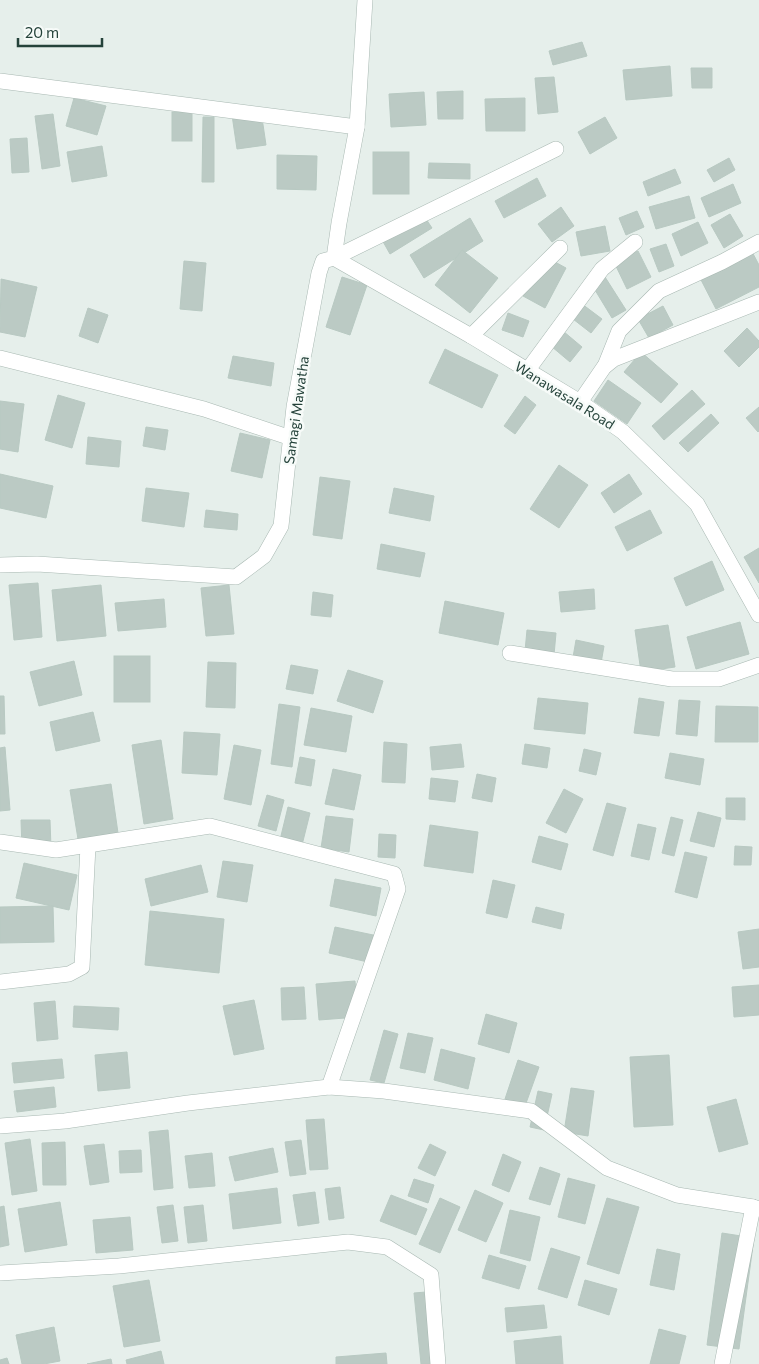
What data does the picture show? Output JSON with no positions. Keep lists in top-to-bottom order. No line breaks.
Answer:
{"streets":{"street":["Wanawasala Road","Samagi Mawatha"]},"crossings":[["Wanawasala Road","Samagi Mawatha"]],"scale_bar":"20 m"}
